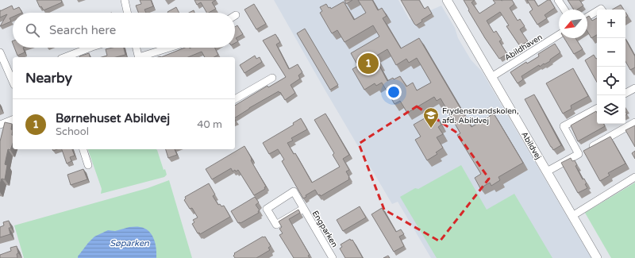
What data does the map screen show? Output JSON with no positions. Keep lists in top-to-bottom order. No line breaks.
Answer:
{"streets":{"street":["Abildhaven","Abildvej","Engparken"]},"crossings":[["Abildhaven","Abildvej"]],"water":["Søparken"],"places":{"school or university":["Frydenstrandskolen, afd. Abildvej"]},"north":"bottom left","page":{"map_buttons":["+","−"],"search":"Search here","pins":"1","heading":"Nearby","list":[{"mark":"1","name":"Børnehuset Abildvej","note":"School","value":"40 m"}]}}
